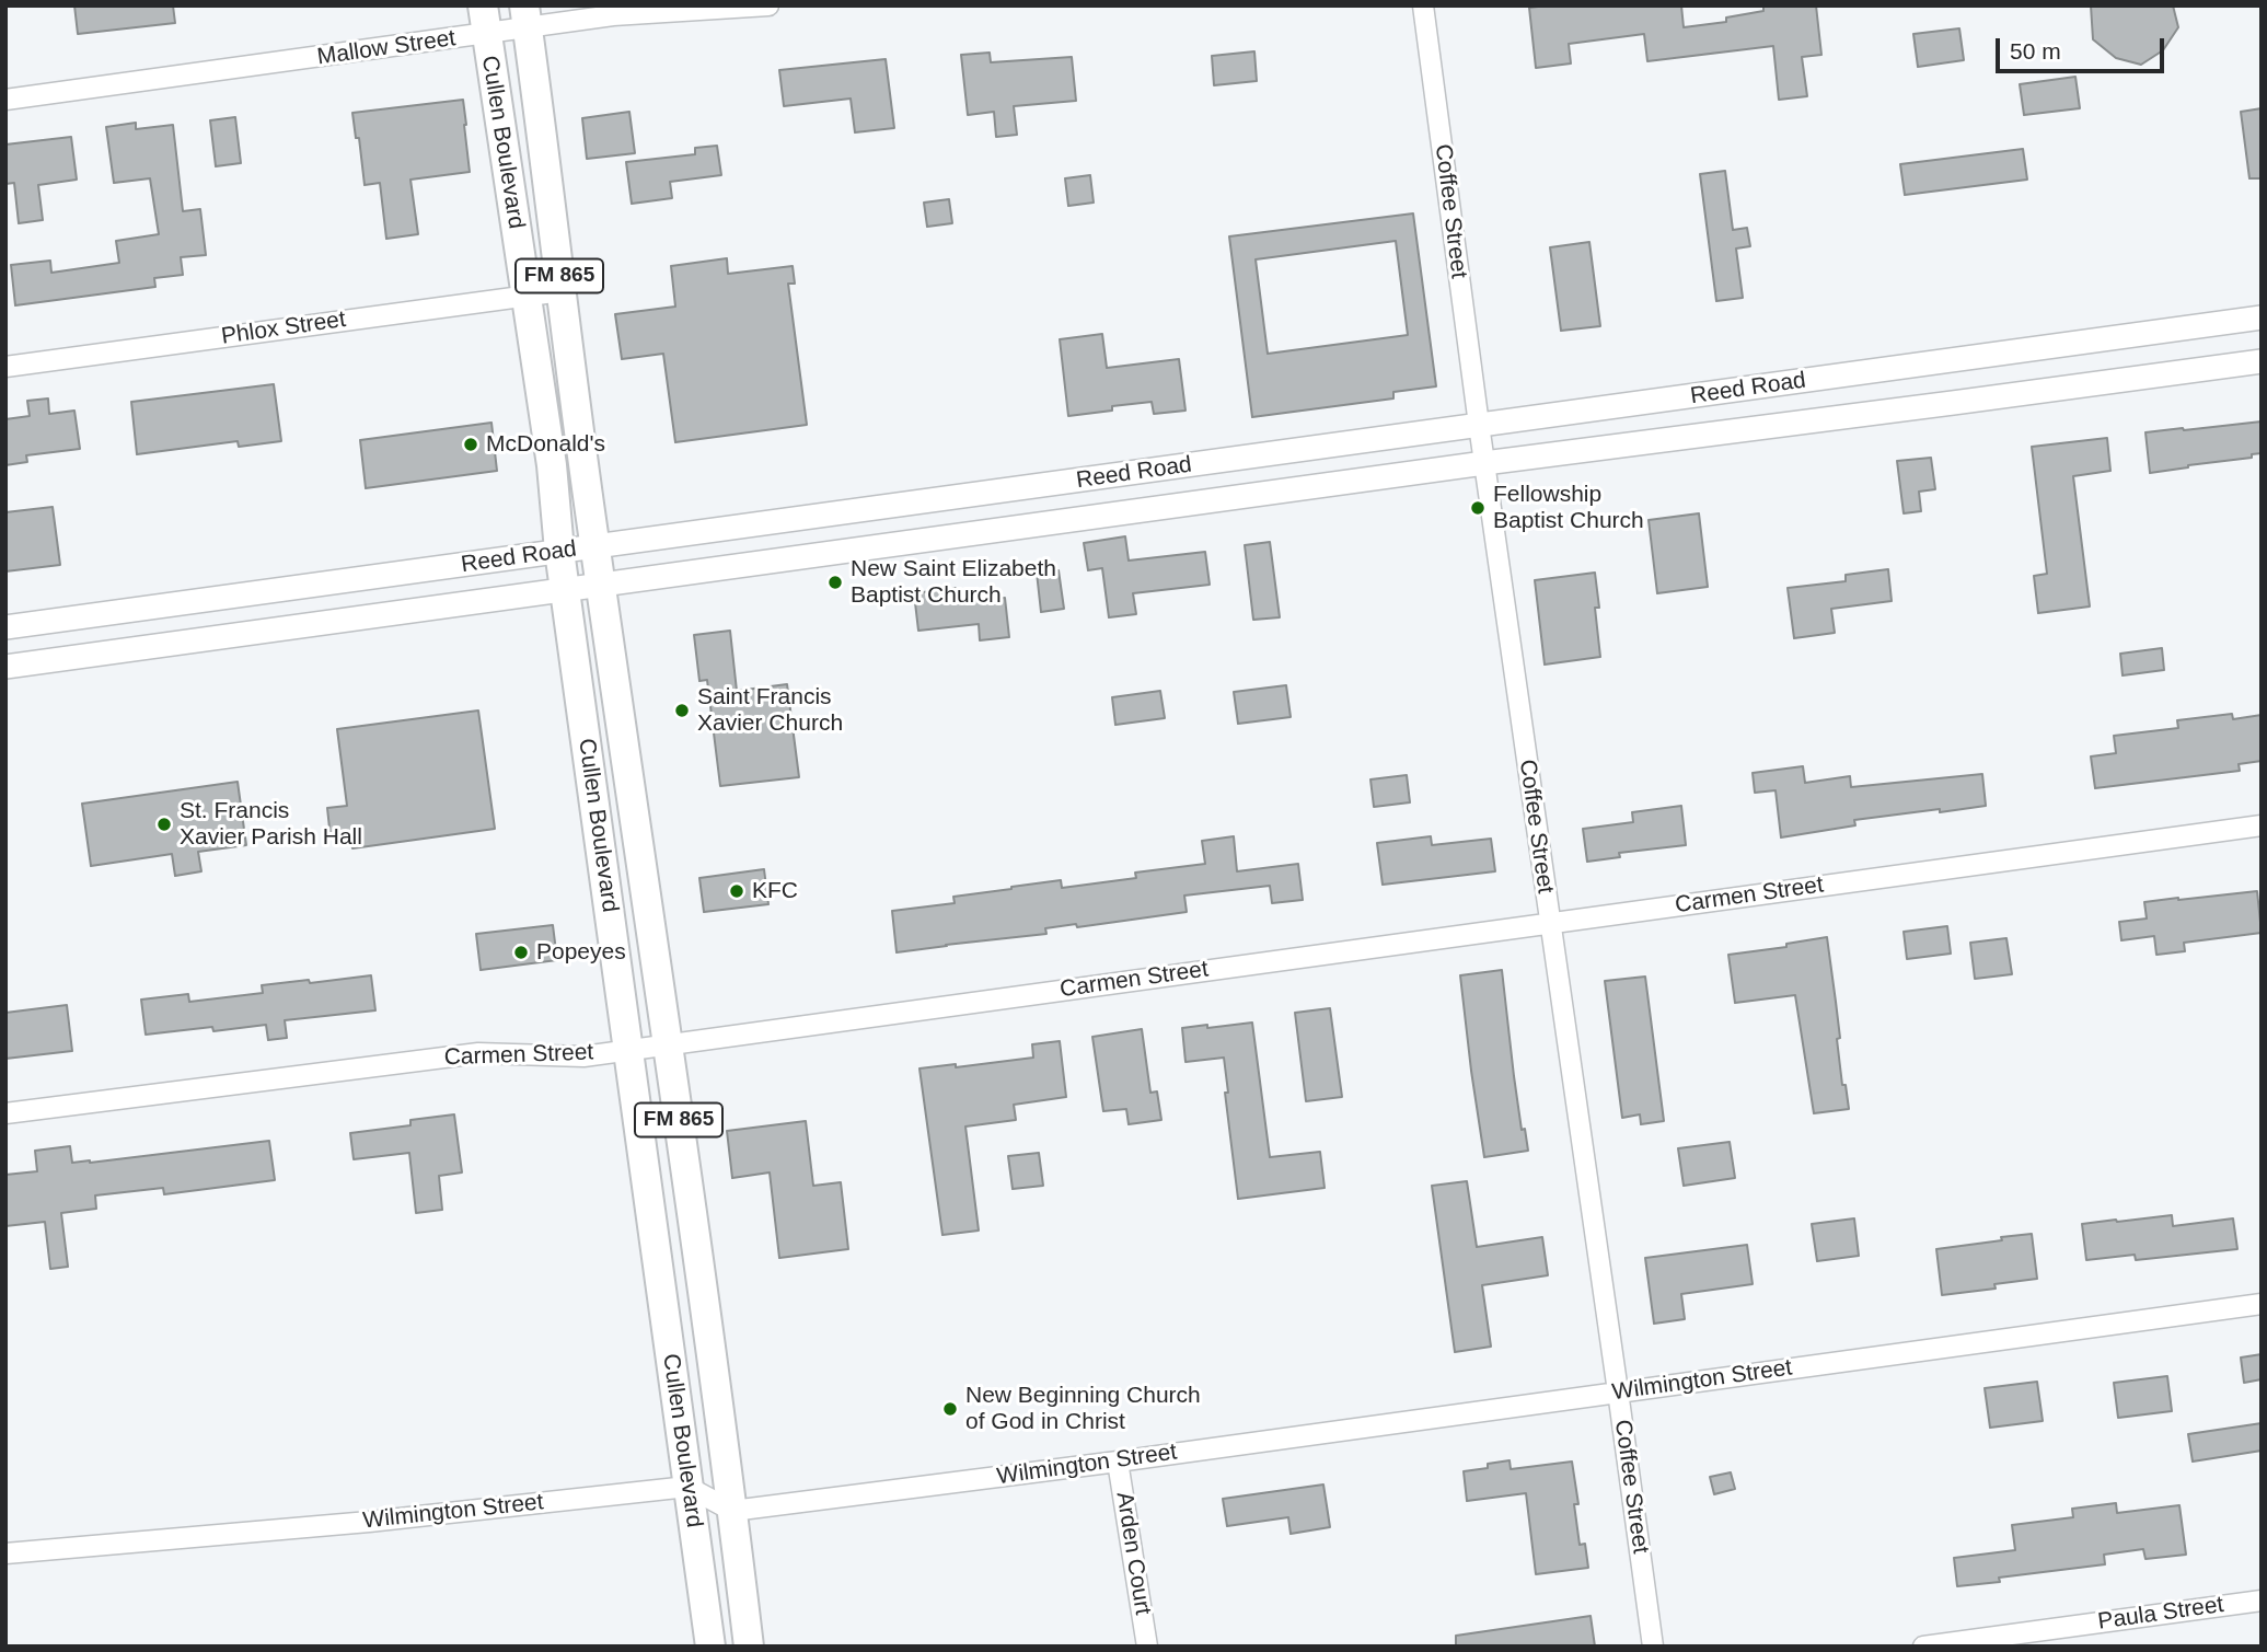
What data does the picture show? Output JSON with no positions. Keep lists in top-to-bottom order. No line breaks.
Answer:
{"streets":{"main road":["Cullen Boulevard","FM 865"],"street":["Mallow Street","Coffee Street","Phlox Street","Reed Road","Carmen Street","Wilmington Street","Arden Court","Paula Street"]},"crossings":[["Mallow Street","Cullen Boulevard"],["Cullen Boulevard","Phlox Street"],["Cullen Boulevard","Reed Road"],["Cullen Boulevard","Carmen Street"],["Cullen Boulevard","Wilmington Street"],["Coffee Street","Reed Road"],["Coffee Street","Carmen Street"],["Coffee Street","Wilmington Street"],["Wilmington Street","Arden Court"]],"places":["McDonald's","Fellowship Baptist Church","New Saint Elizabeth Baptist Church","Saint Francis Xavier Church","St. Francis Xavier Parish Hall","KFC","Popeyes","New Beginning Church of God in Christ"],"scale_bar":"50 m"}
